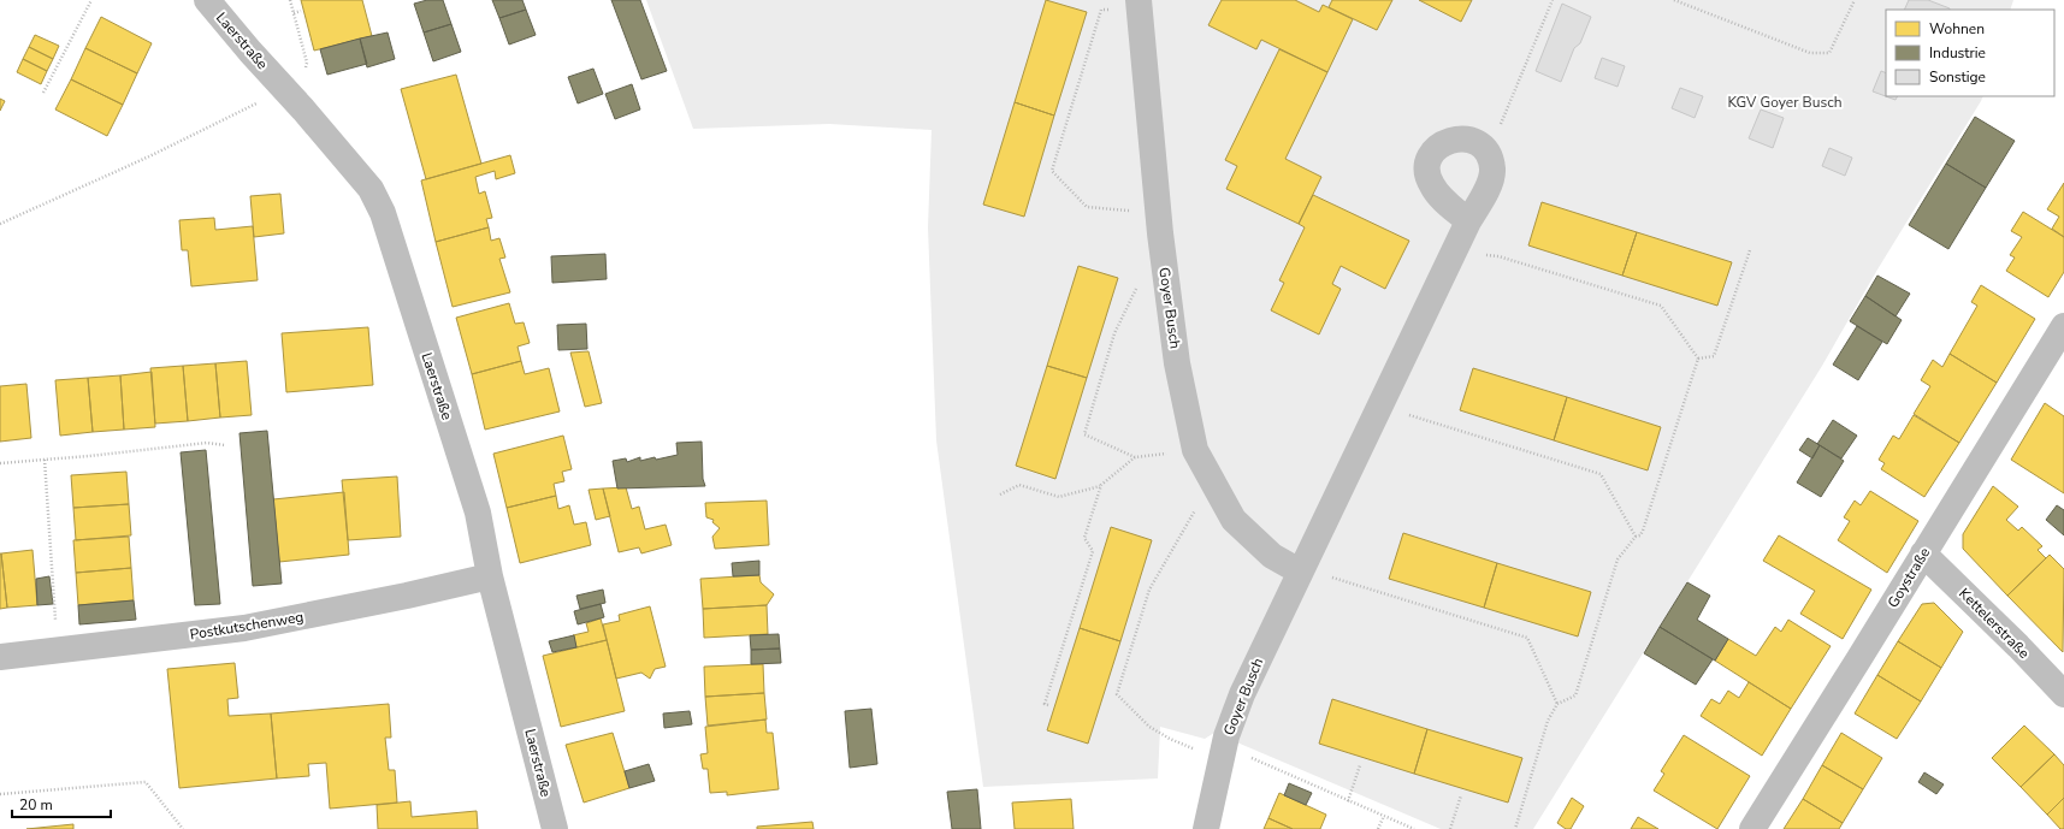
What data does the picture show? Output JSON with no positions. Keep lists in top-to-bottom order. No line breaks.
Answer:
{"streets":{"street":["Laerstraße","Goyer Busch","Goystraße","Kettelerstraße","Postkutschenweg"]},"crossings":[["Laerstraße","Postkutschenweg"],["Goystraße","Kettelerstraße"]],"parks":["KGV Goyer Busch"],"legend":["Wohnen","Industrie","Sonstige"],"scale_bar":"20 m"}
